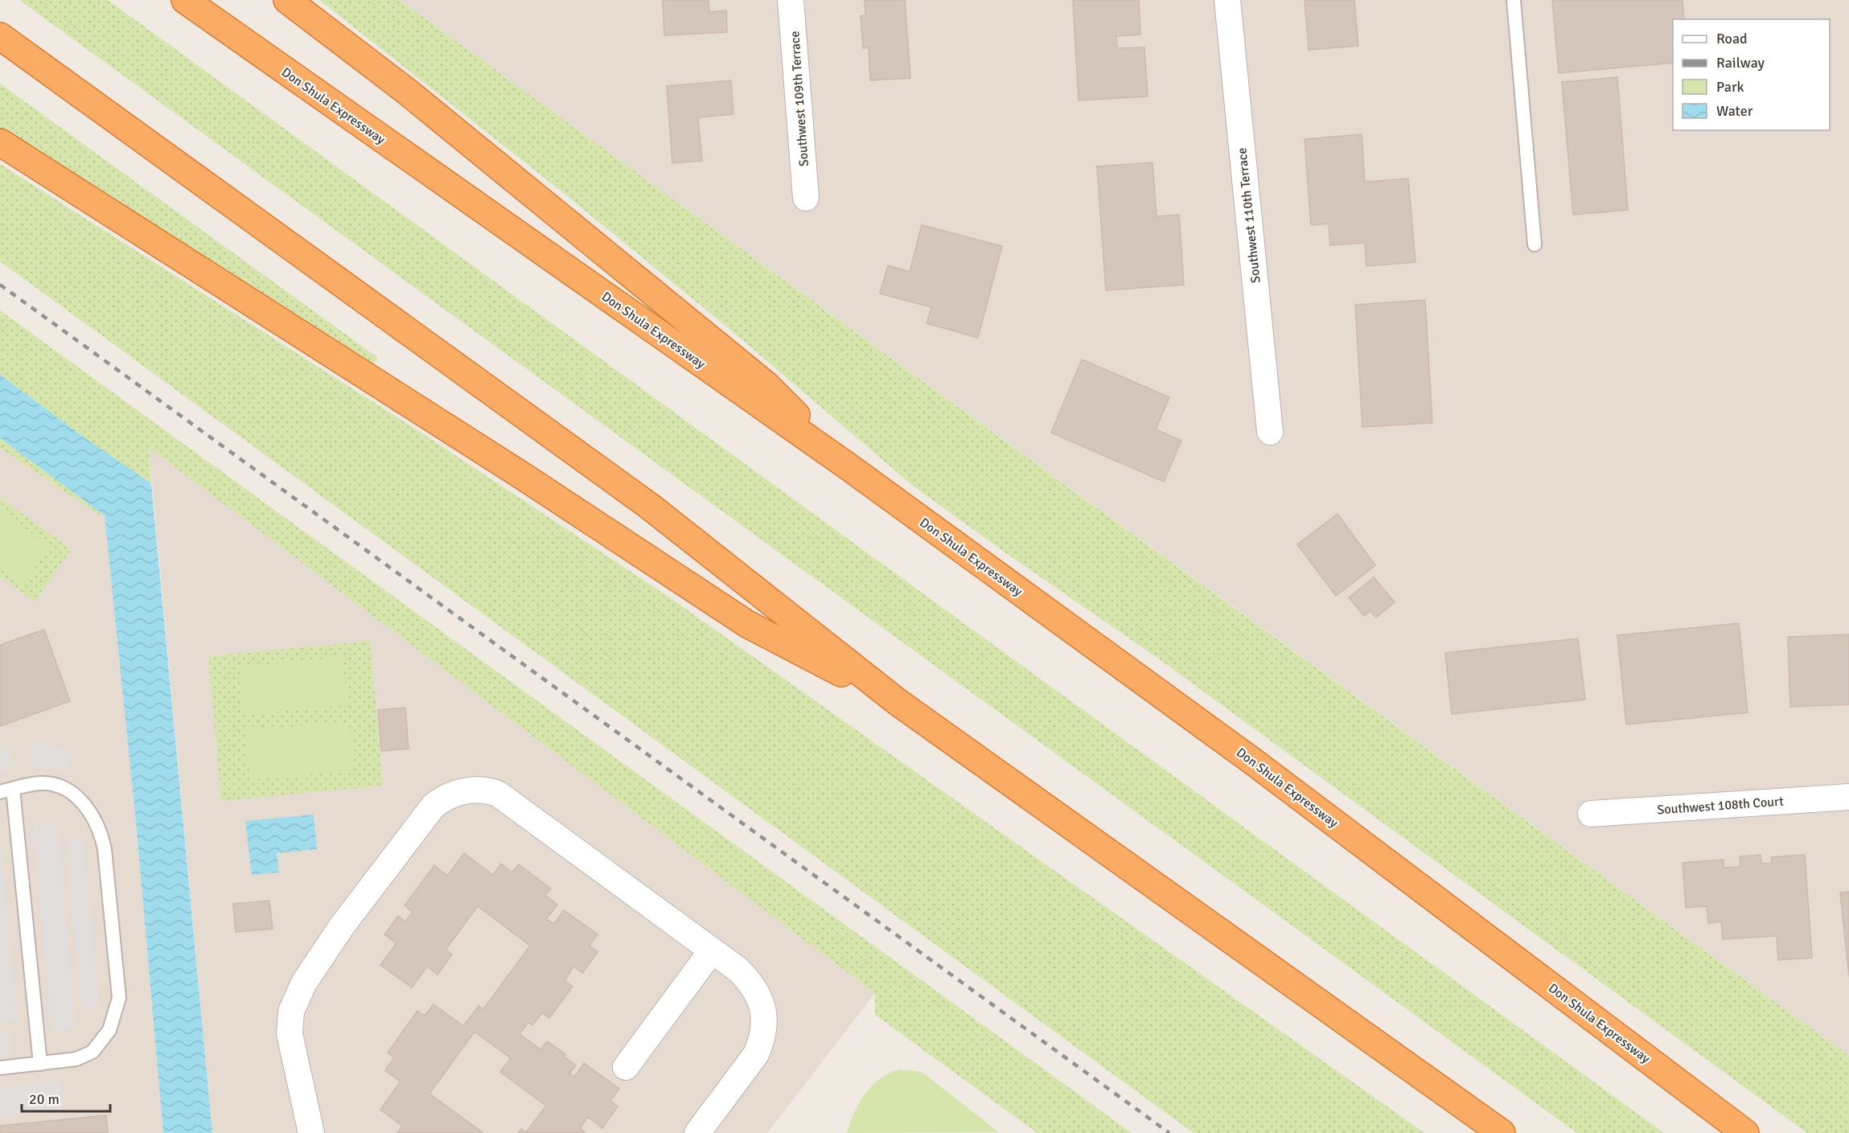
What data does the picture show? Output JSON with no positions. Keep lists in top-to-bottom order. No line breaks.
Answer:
{"streets":{"highway":["Don Shula Expressway"],"street":["Southwest 109th Terrace","Southwest 110th Terrace","Southwest 108th Court"]},"legend":["Road","Railway","Park","Water"],"scale_bar":"20 m"}
